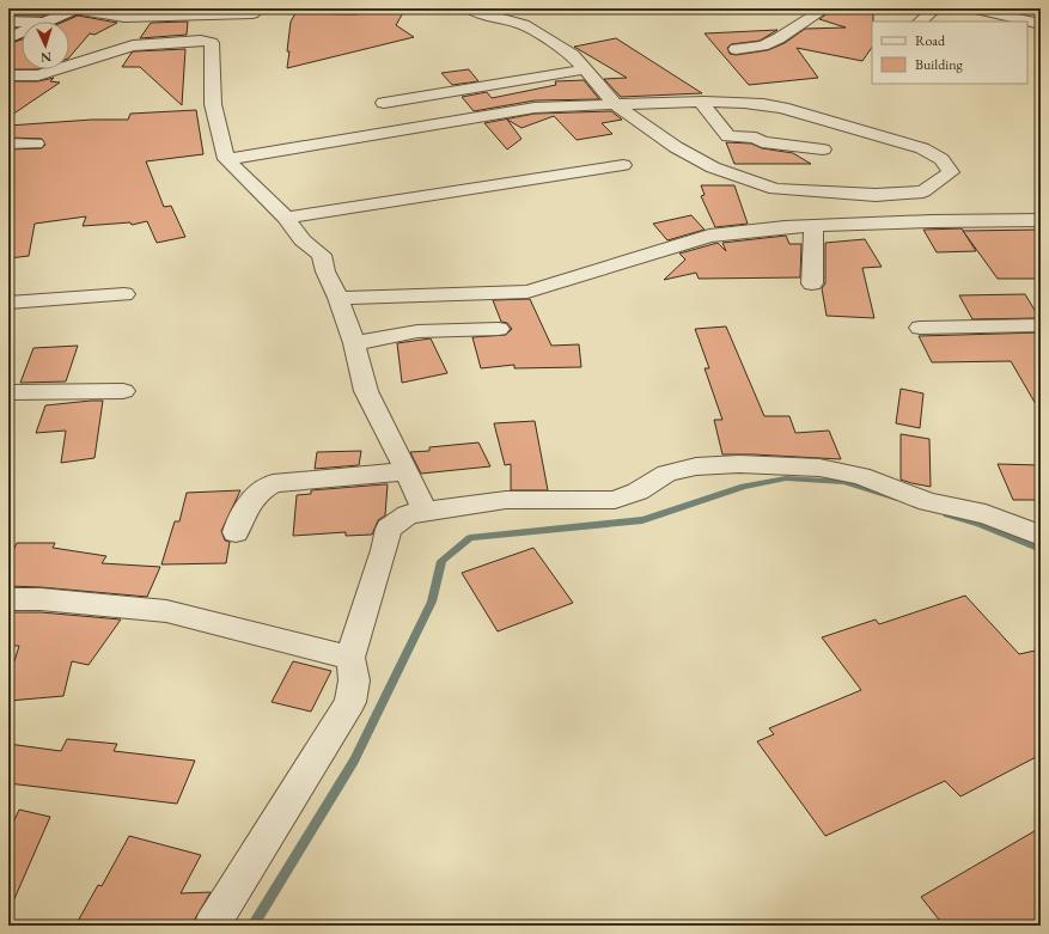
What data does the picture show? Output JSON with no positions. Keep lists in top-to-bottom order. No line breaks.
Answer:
{"legend":["Road","Building"],"north":"bottom"}
